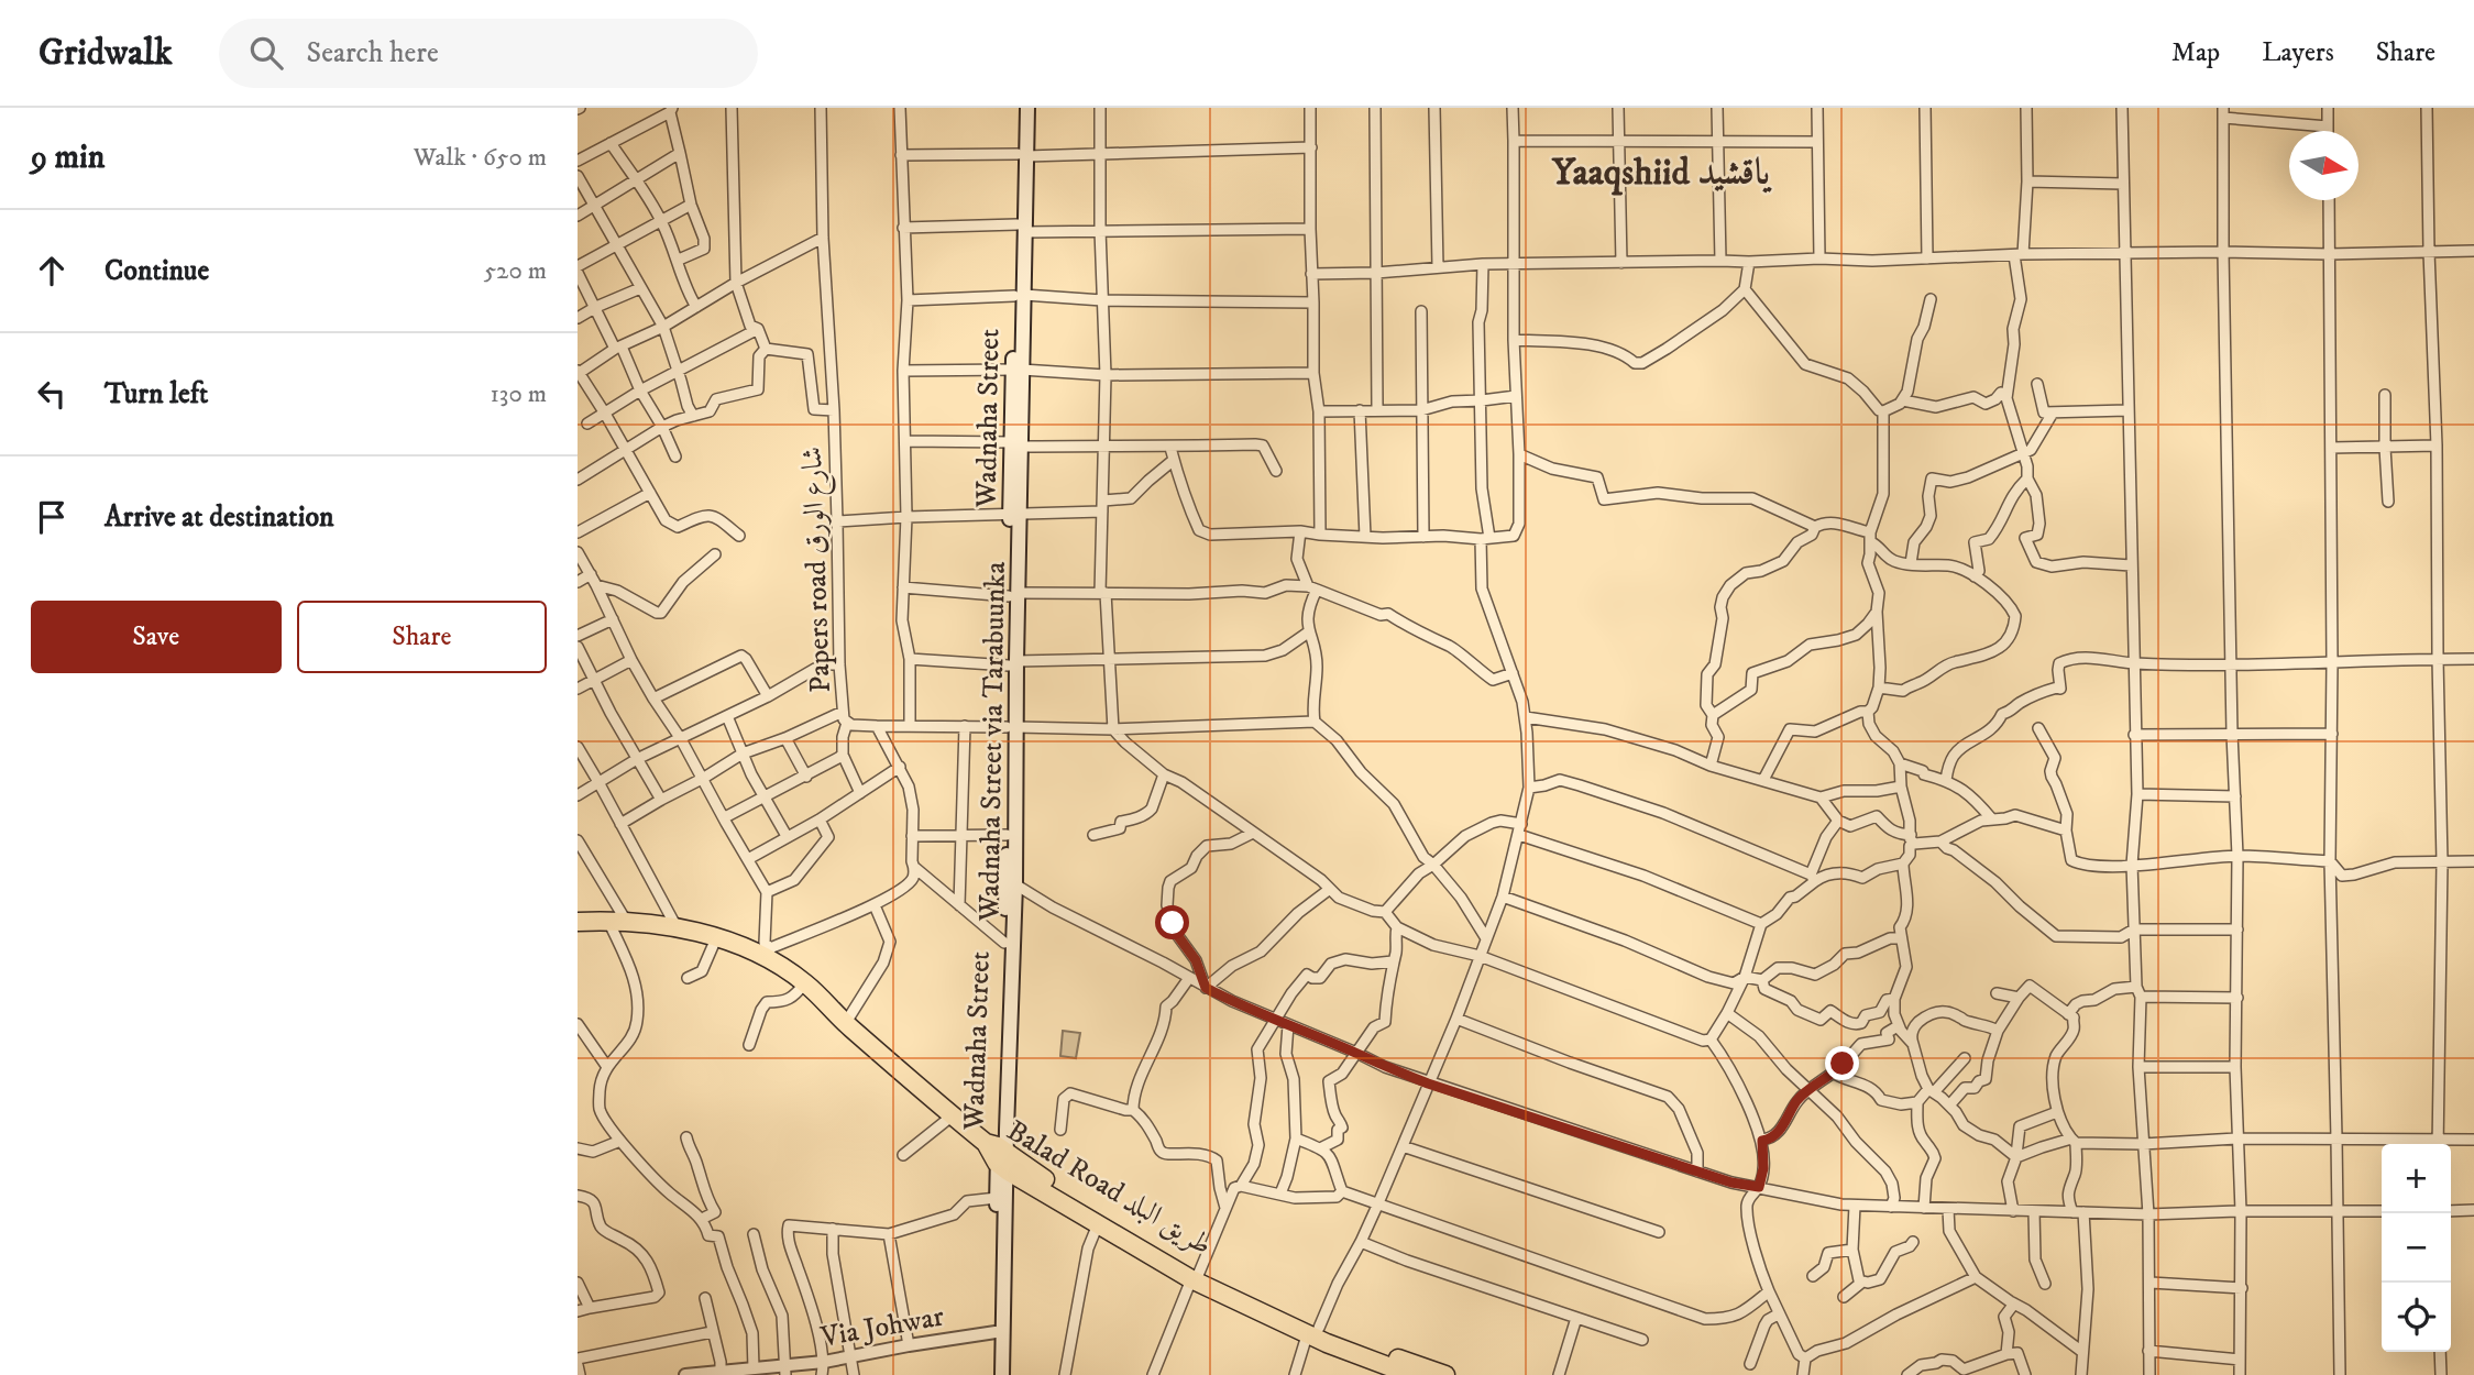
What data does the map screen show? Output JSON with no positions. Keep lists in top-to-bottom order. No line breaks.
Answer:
{"streets":{"highway":["Balad Road طريق البلد"],"main road":["Wadnaha Street","Wadnaha Street via Tarabuunka"],"street":["Papers road شارع الورق","Via Johwar"]},"crossings":[["Wadnaha Street","Wadnaha Street via Tarabuunka"],["Wadnaha Street","Balad Road طريق البلد"],["Wadnaha Street","Via Johwar"],["Wadnaha Street via Tarabuunka","Balad Road طريق البلد"]],"districts":["Yaaqshiid ياقشيد"],"north":"right","page":{"header":"Gridwalk","search":"Search here","nav":["Map","Layers","Share"],"heading":["9 min","Walk · 650 m"],"list":[["Continue","520 m"],["Turn left","130 m"],"Arrive at destination"],"buttons":["Save","Share"],"map_buttons":["+","−"]}}
